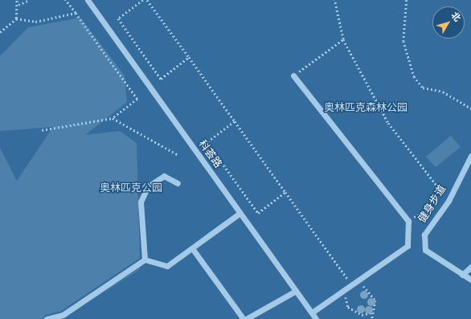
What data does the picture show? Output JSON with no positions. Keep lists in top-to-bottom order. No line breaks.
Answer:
{"streets":{"street":["科荟路","健身步道"]},"parks":["奥林匹克森林公园","奥林匹克公园"],"north":"top right"}
